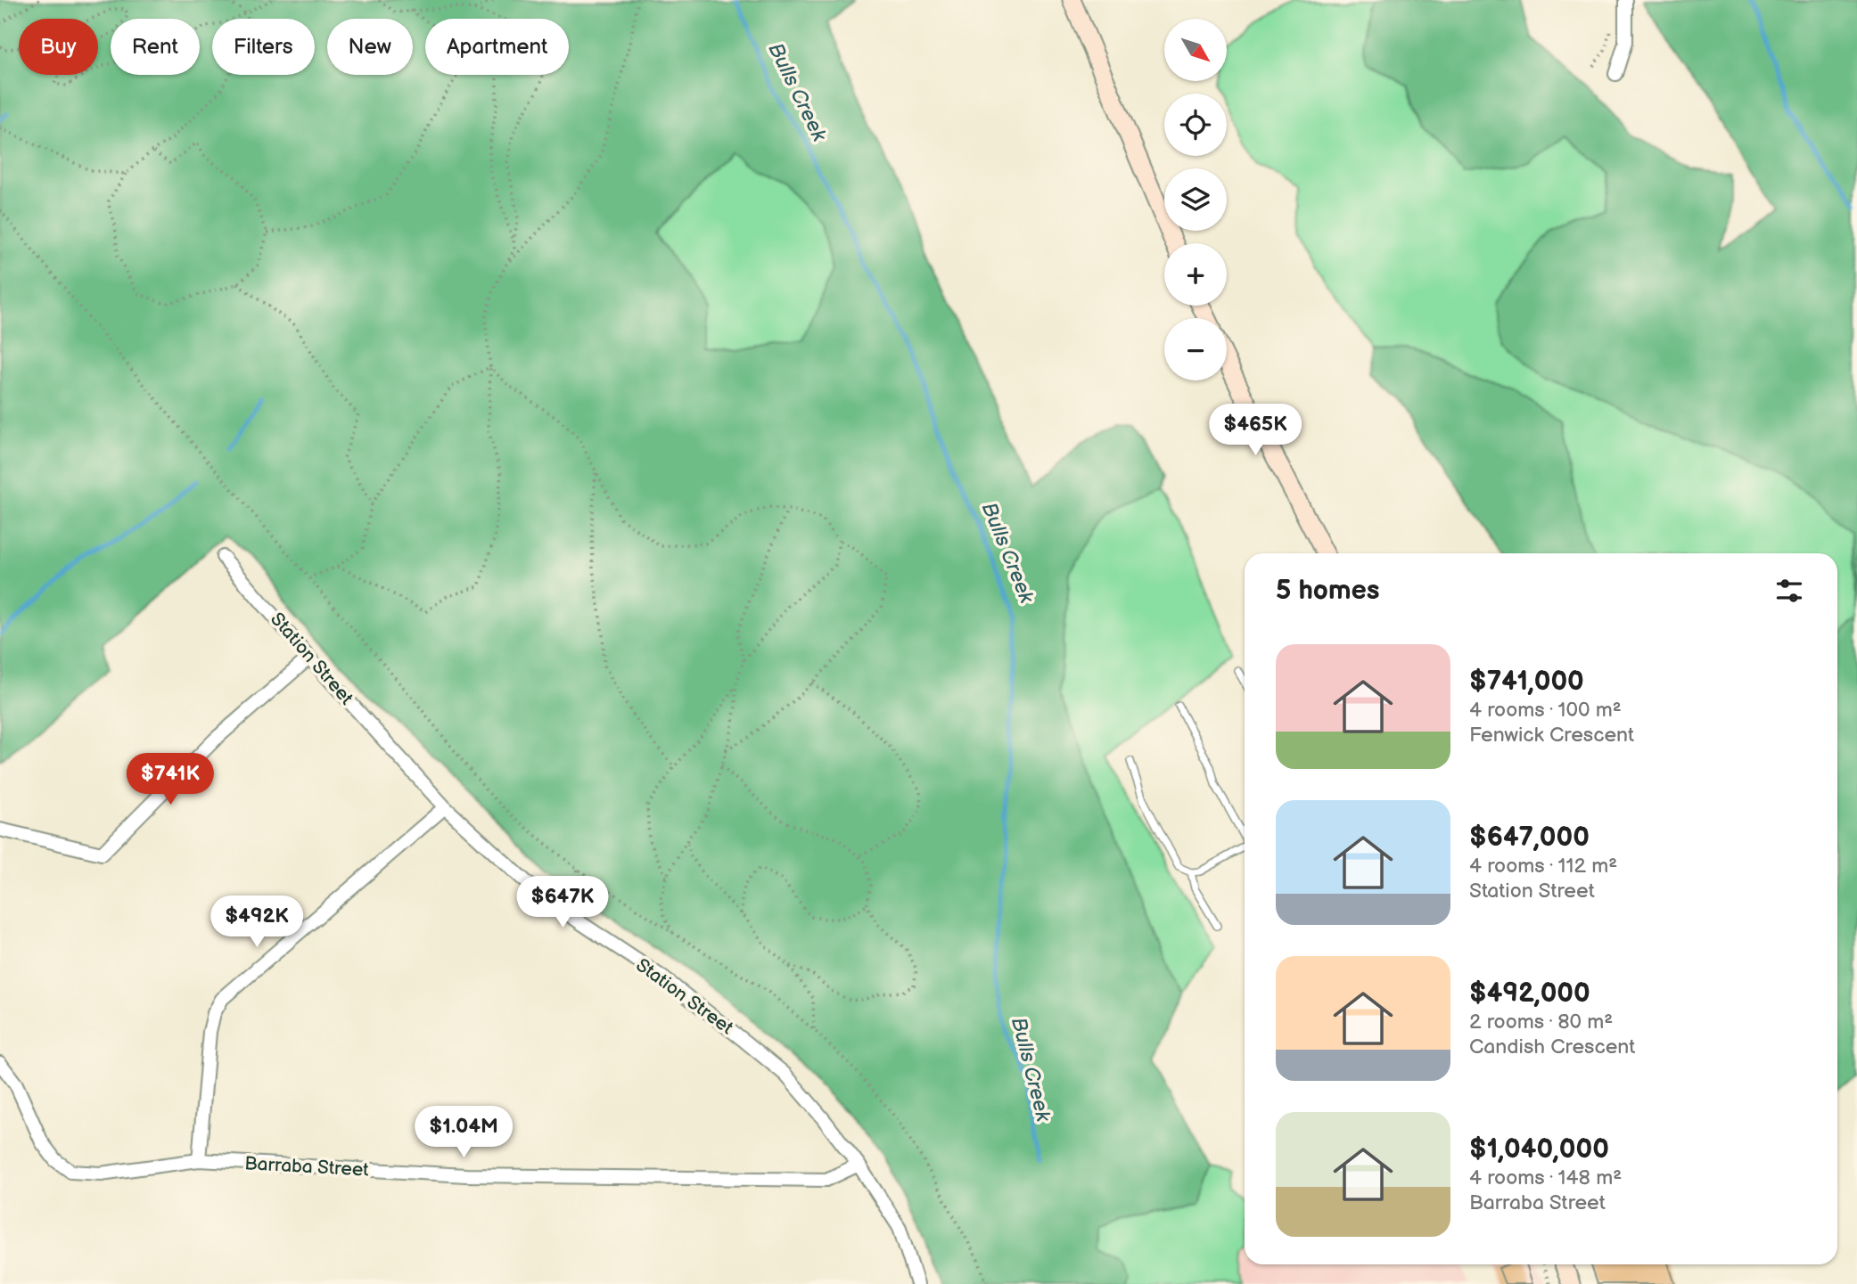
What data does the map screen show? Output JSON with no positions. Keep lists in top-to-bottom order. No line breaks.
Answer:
{"streets":{"street":["Station Street","Barraba Street"]},"crossings":[["Station Street","Barraba Street"]],"water":["Bulls Creek"],"north":"bottom right","page":{"map_buttons":["+","−"],"chip":["Buy","Rent","Filters","New","Apartment"],"price":["$465K","$741K","$647K","$492K","$1.04M"],"heading":"5 homes","list":[{"name":"$741,000","note":"4 rooms · 100 m² · Fenwick Crescent"},{"name":"$647,000","note":"4 rooms · 112 m² · Station Street"},{"name":"$492,000","note":"2 rooms · 80 m² · Candish Crescent"},{"name":"$1,040,000","note":"4 rooms · 148 m² · Barraba Street"}]}}
